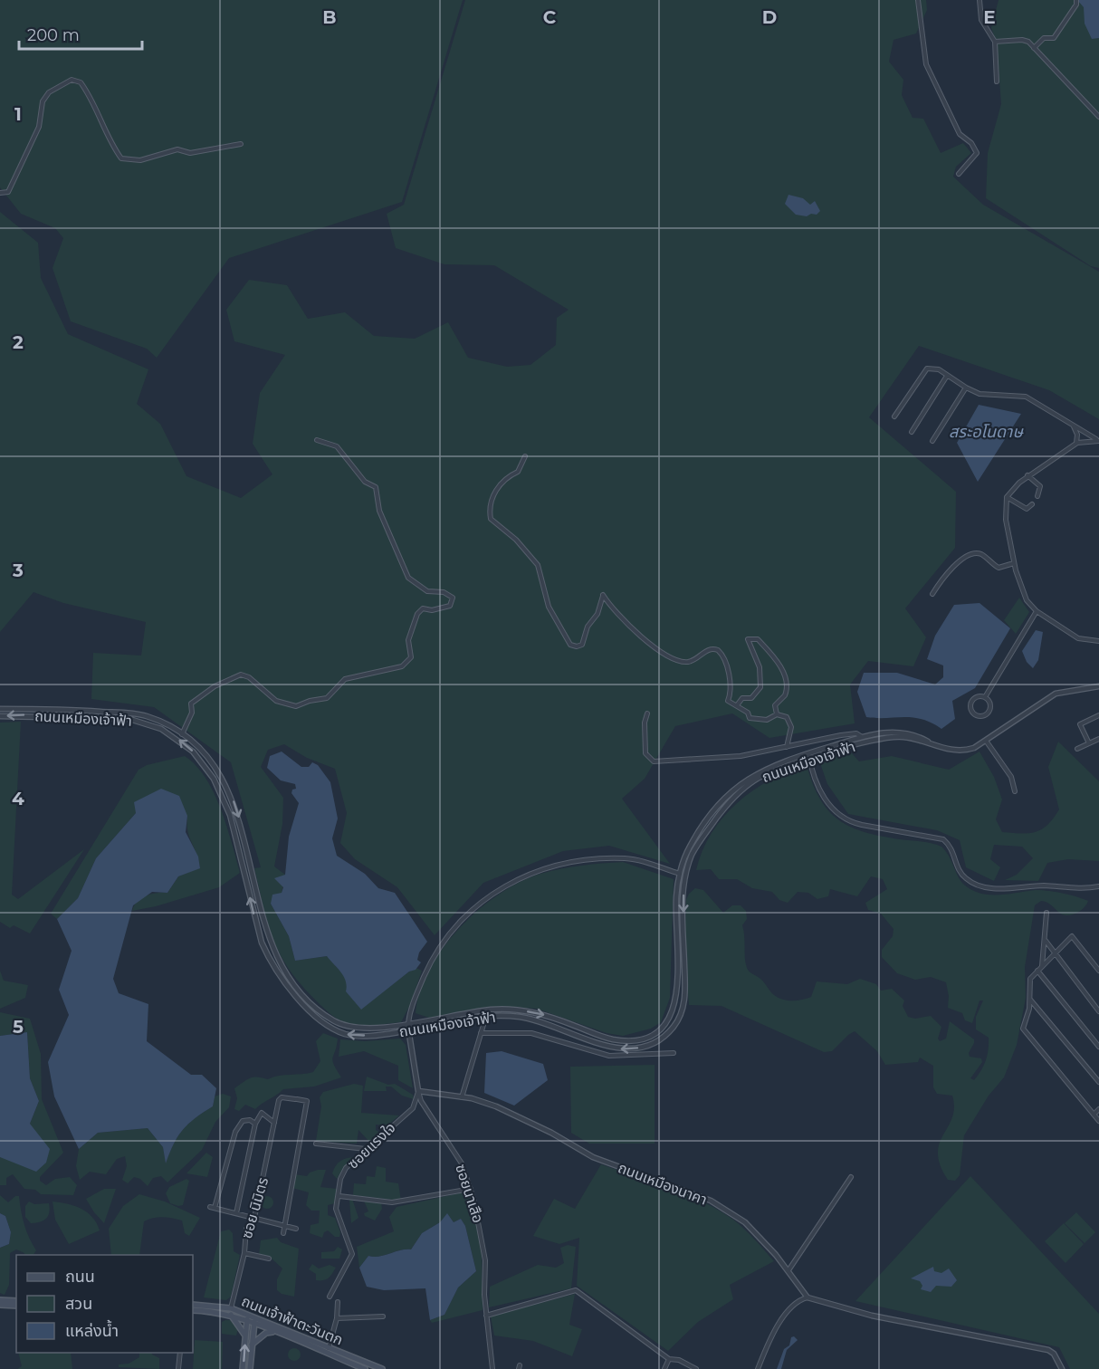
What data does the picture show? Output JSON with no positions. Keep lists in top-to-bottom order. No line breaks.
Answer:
{"streets":{"main road":["ถนนเจ้าฟ้าตะวันตก"],"street":["ถนนเหมืองเจ้าฟ้า","ซอยแรงใจ","ถนนเหมืองนาคา","ซอยนาเสือ","ซอย นิมิตร"]},"crossings":[["ถนนเหมืองเจ้าฟ้า","ซอยนาเสือ"],["ซอยแรงใจ","ถนนเหมืองนาคา"],["ซอยแรงใจ","ซอยนาเสือ"],["ถนนเหมืองนาคา","ซอยนาเสือ"],["ซอย นิมิตร","ถนนเจ้าฟ้าตะวันตก"]],"water":["สระอโนดาษ"],"legend":["ถนน","สวน","แหล่งน้ำ"],"scale_bar":"200 m","grid":{"columns":["B","C","D","E"],"rows":["1","2","3","4","5"]}}
